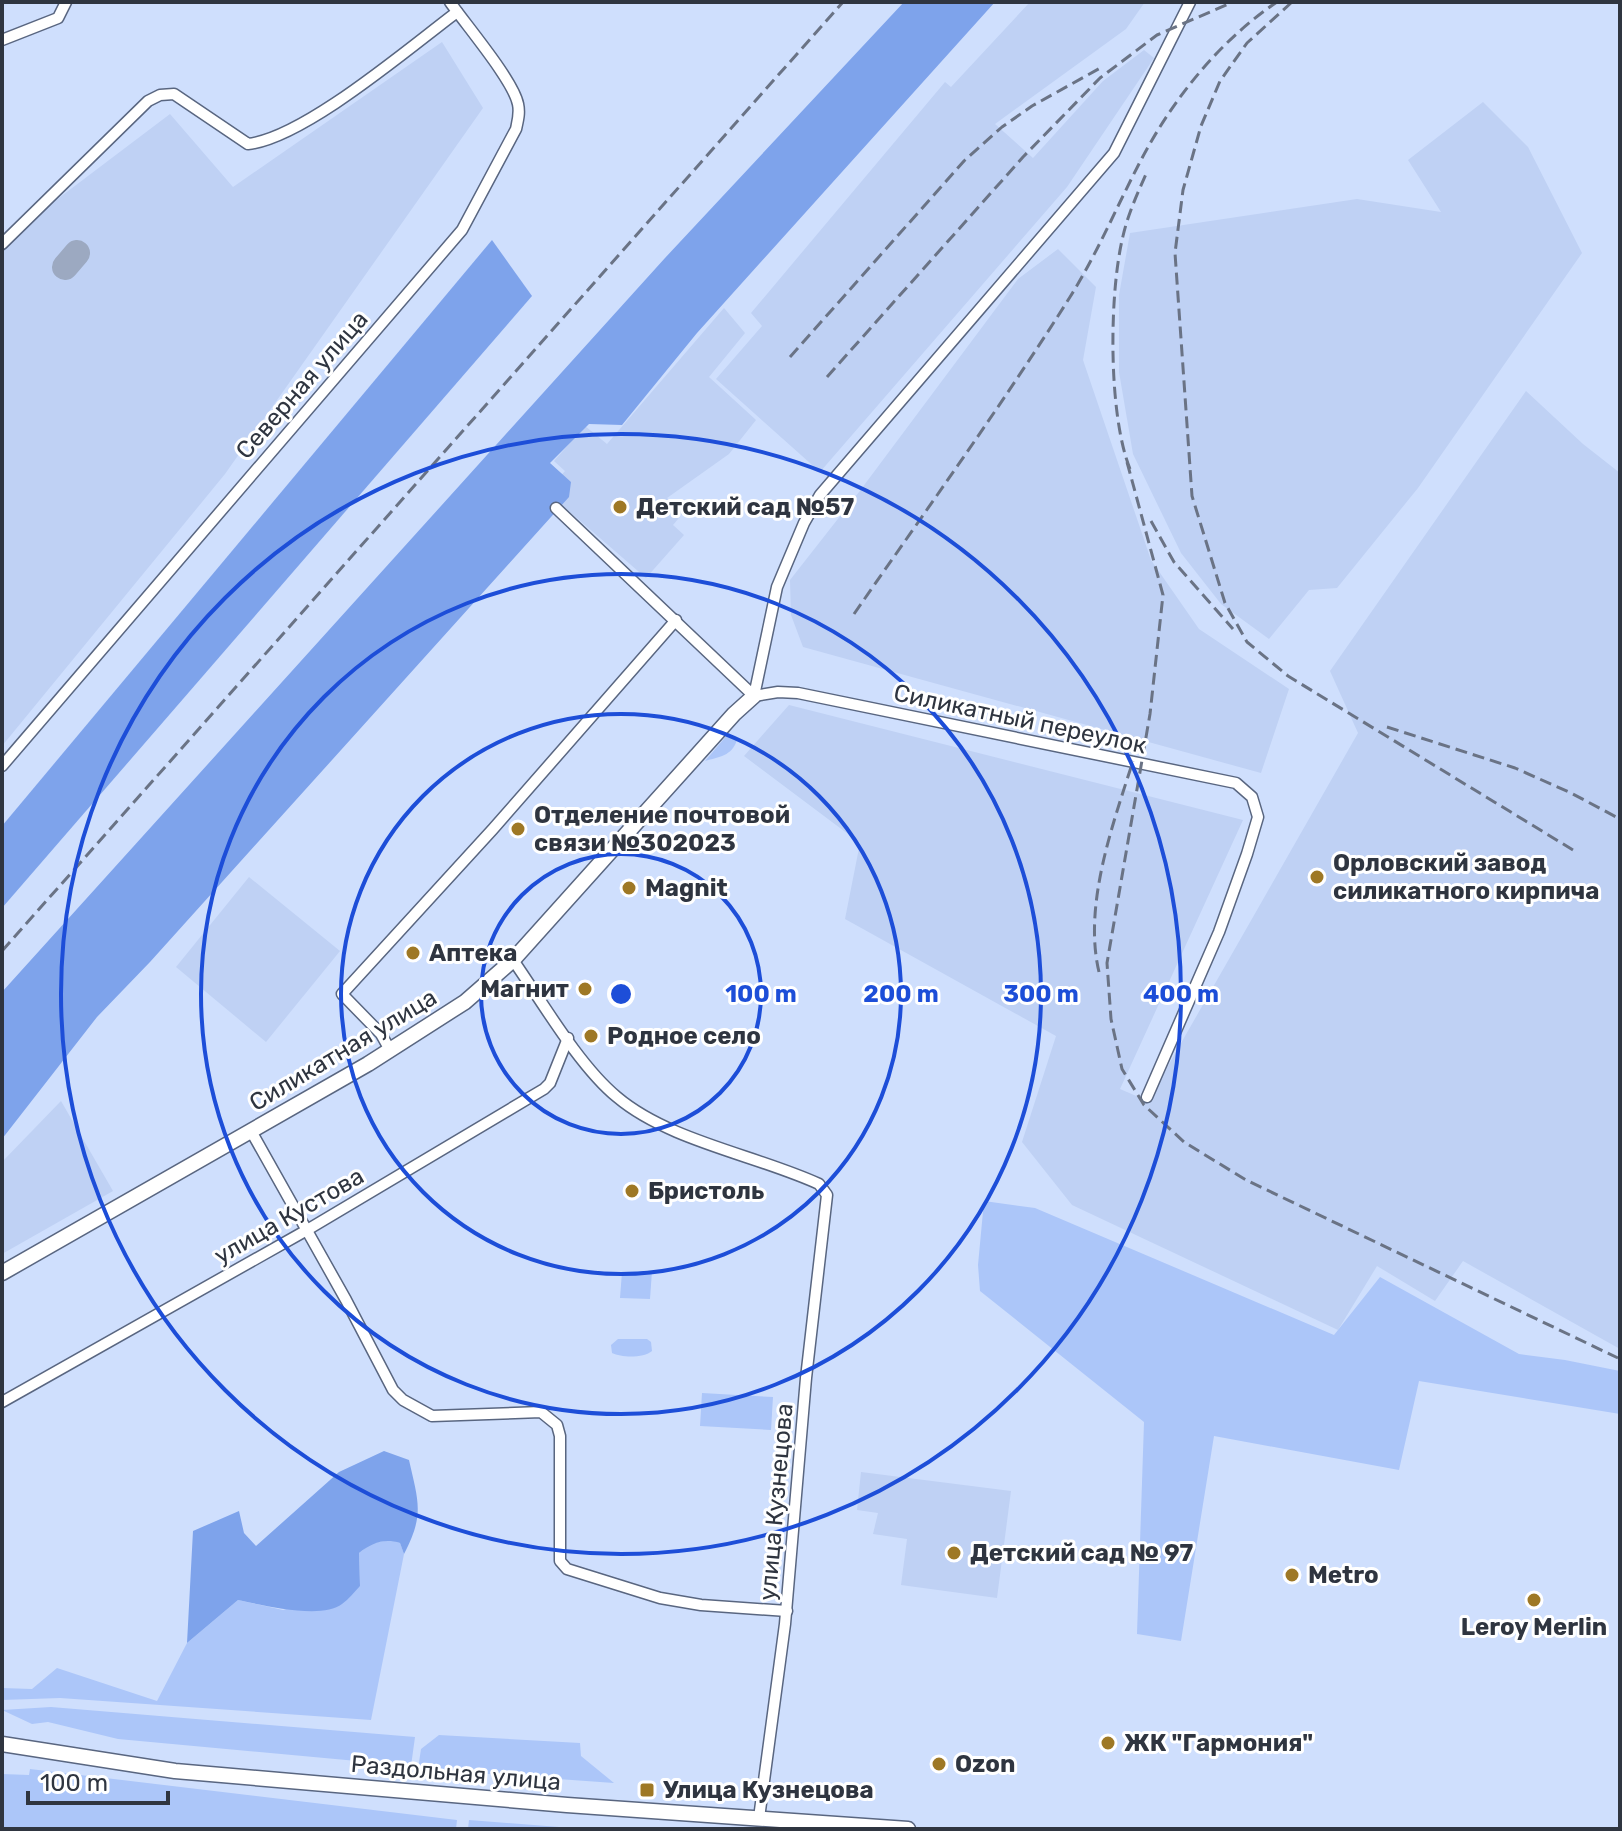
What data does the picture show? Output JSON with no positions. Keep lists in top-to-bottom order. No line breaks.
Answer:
{"streets":{"street":["Северная улица","Силикатный переулок","Силикатная улица","улица Кустова","улица Кузнецова","Раздольная улица"]},"crossings":[["Силикатный переулок","Силикатная улица"],["улица Кустова","улица Кузнецова"],["улица Кузнецова","Раздольная улица"]],"places":{"other":["Детский сад №57","Отделение почтовой связи №302023","Орловский завод силикатного кирпича","Magnit","Аптека","Магнит","Родное село","Бристоль","Детский сад № 97","Metro","Leroy Merlin","ЖК \"Гармония\"","Ozon"],"transit":["Улица Кузнецова"]},"scale_bar":"100 m","rings":["100 m","200 m","300 m","400 m"]}
